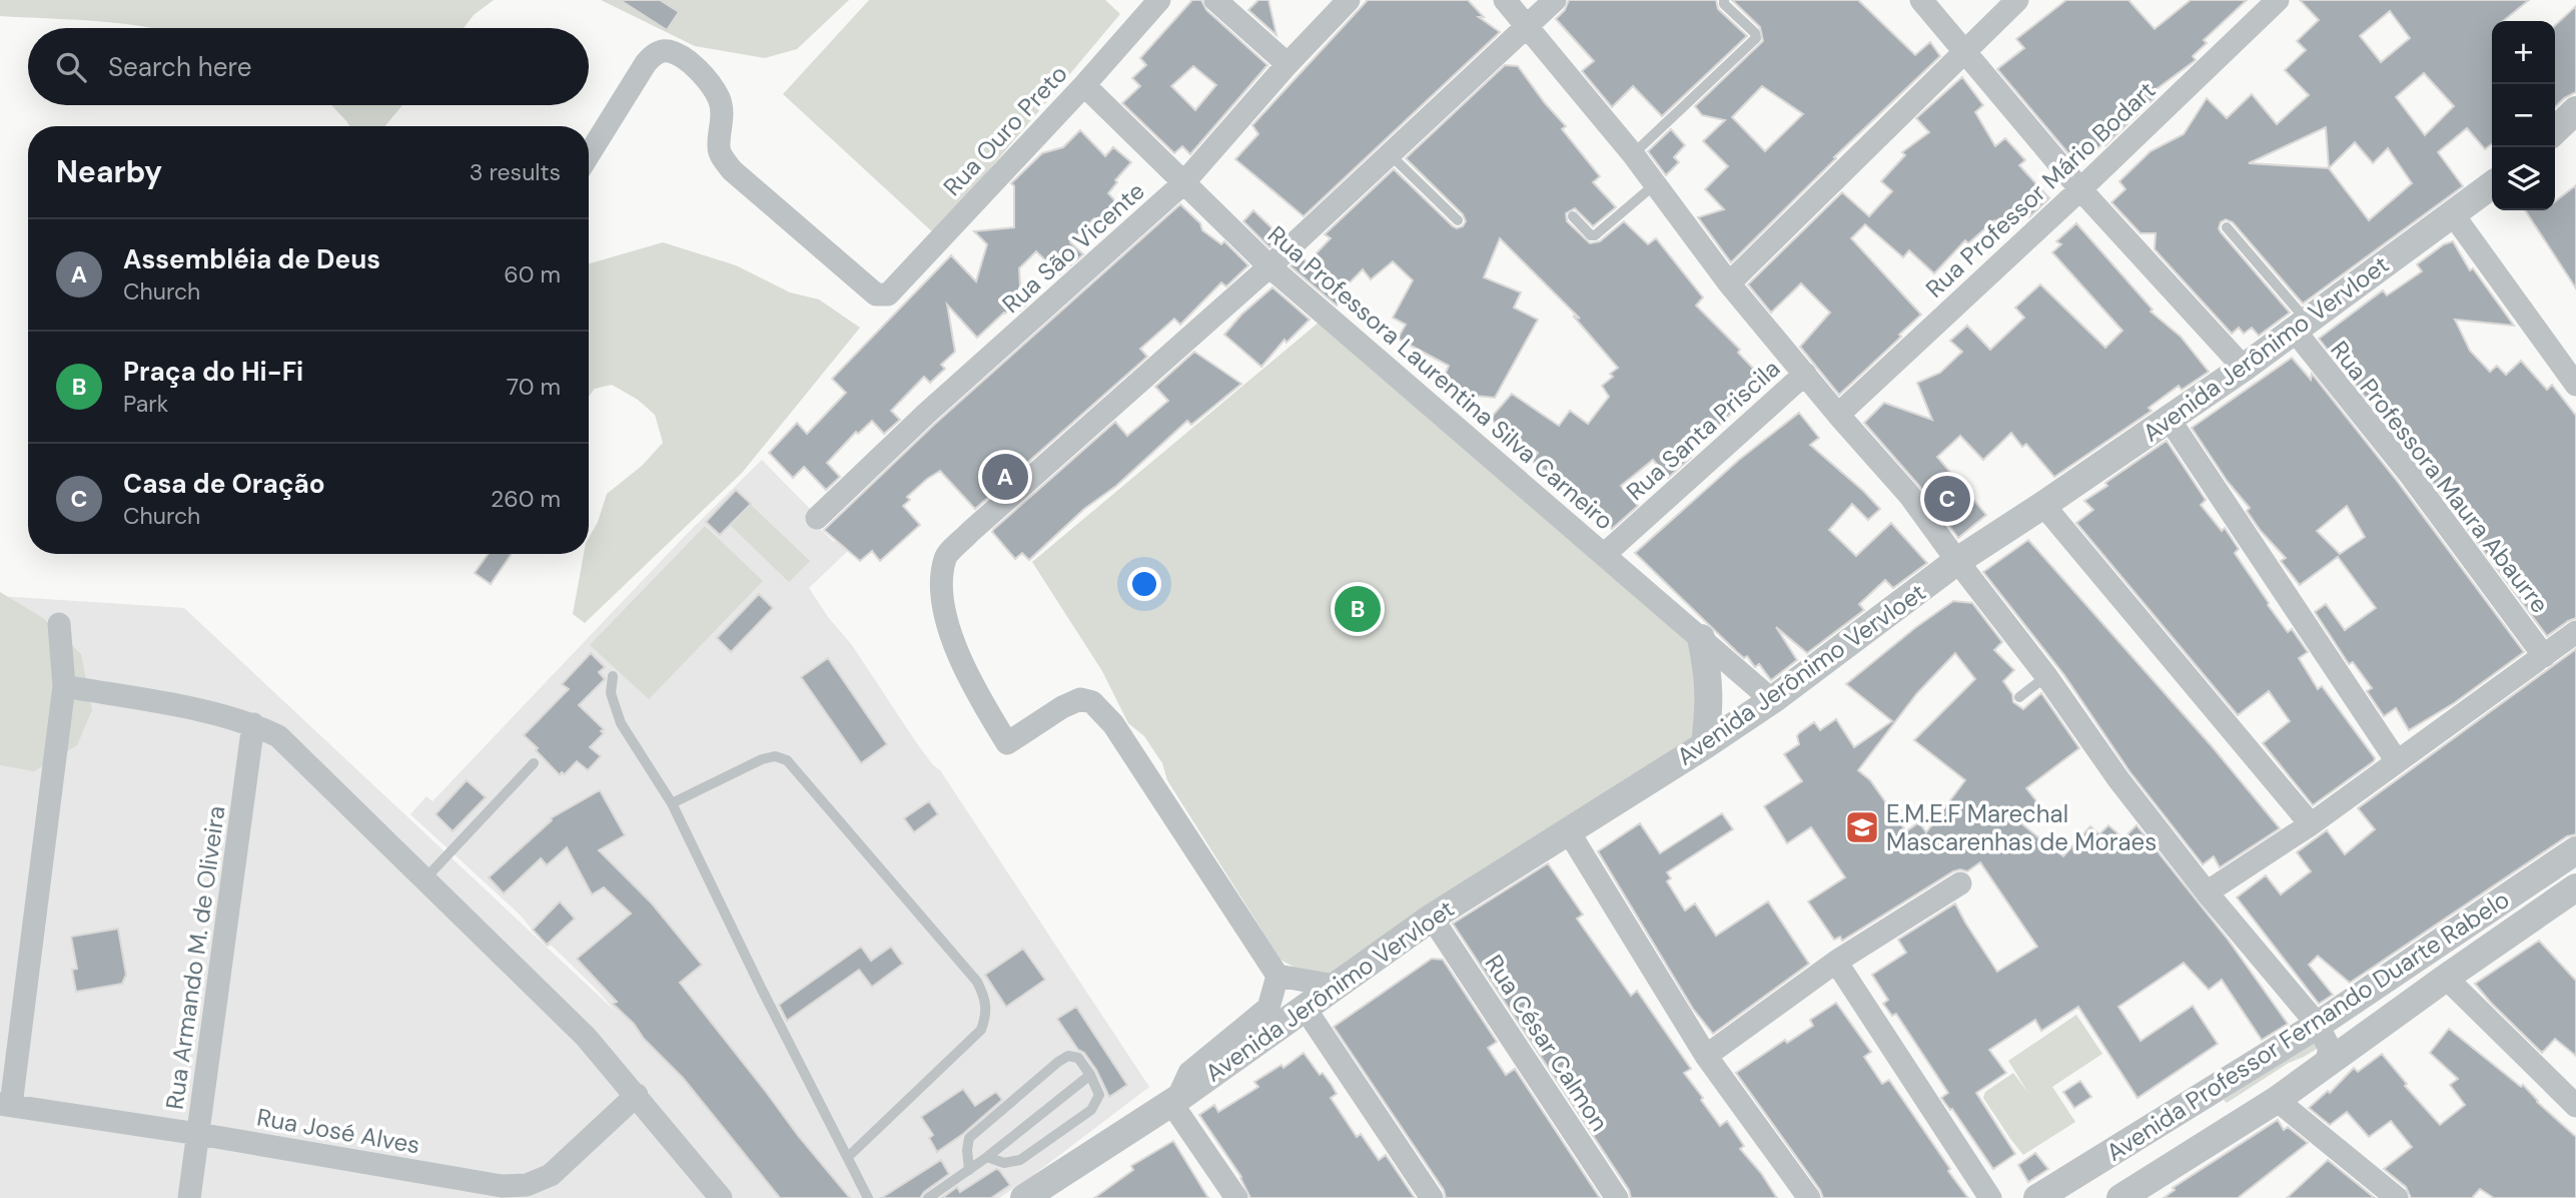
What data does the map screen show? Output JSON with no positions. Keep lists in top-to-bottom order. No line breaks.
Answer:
{"streets":{"street":["Rua Ouro Preto","Rua Professor Mário Bodart","Rua São Vicente","Avenida Jerônimo Vervloet","Rua Professora Laurentina Silva Carneiro","Rua Santa Priscila","Rua Professora Maura Abaurre","Rua Armando M. de Oliveira","Avenida Professor Fernando Duarte Rabelo","Rua César Calmon","Rua José Alves"]},"crossings":[["Rua Ouro Preto","Rua Professora Laurentina Silva Carneiro"],["Rua São Vicente","Rua Professora Laurentina Silva Carneiro"],["Avenida Jerônimo Vervloet","Rua Professora Laurentina Silva Carneiro"],["Avenida Jerônimo Vervloet","Rua Professora Maura Abaurre"],["Avenida Jerônimo Vervloet","Rua César Calmon"],["Rua Professora Laurentina Silva Carneiro","Rua Santa Priscila"],["Rua Armando M. de Oliveira","Rua José Alves"]],"places":{"school or university":["E.M.E.F Marechal Mascarenhas de Moraes"]},"page":{"map_buttons":["+","−"],"search":"Search here","heading":["Nearby","3 results"],"list":[{"mark":"A","name":"Assembléia de Deus","note":"Church","value":"60 m"},{"mark":"B","name":"Praça do Hi-Fi","note":"Park","value":"70 m"},{"mark":"C","name":"Casa de Oração","note":"Church","value":"260 m"}],"pins":["A","C","B"]}}
